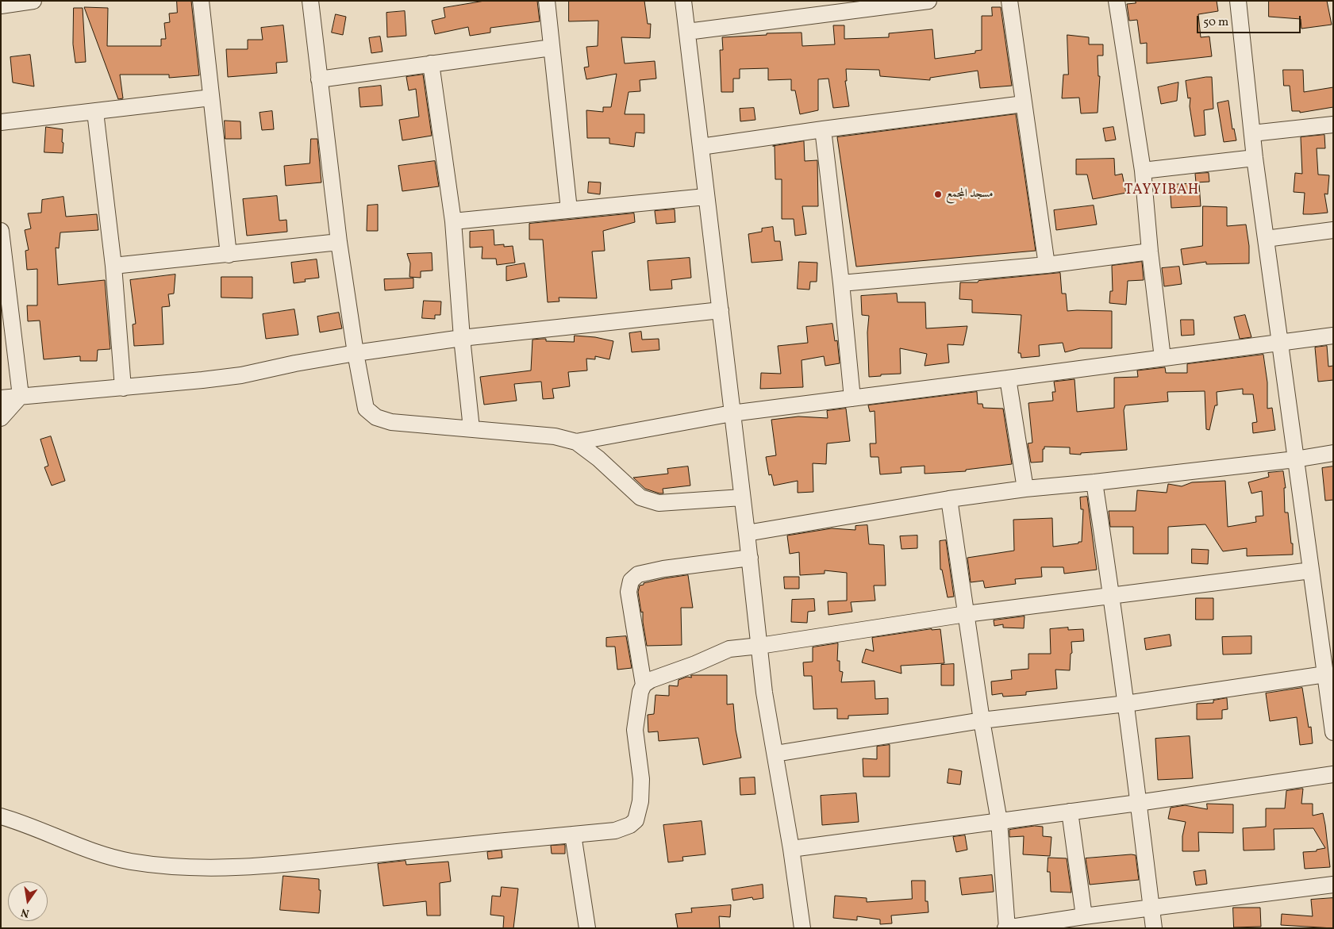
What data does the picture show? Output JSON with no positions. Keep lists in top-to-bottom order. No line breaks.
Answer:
{"districts":["TAYYIBAH"],"places":["مسجد المجمع"],"scale_bar":"50 m","north":"bottom"}
